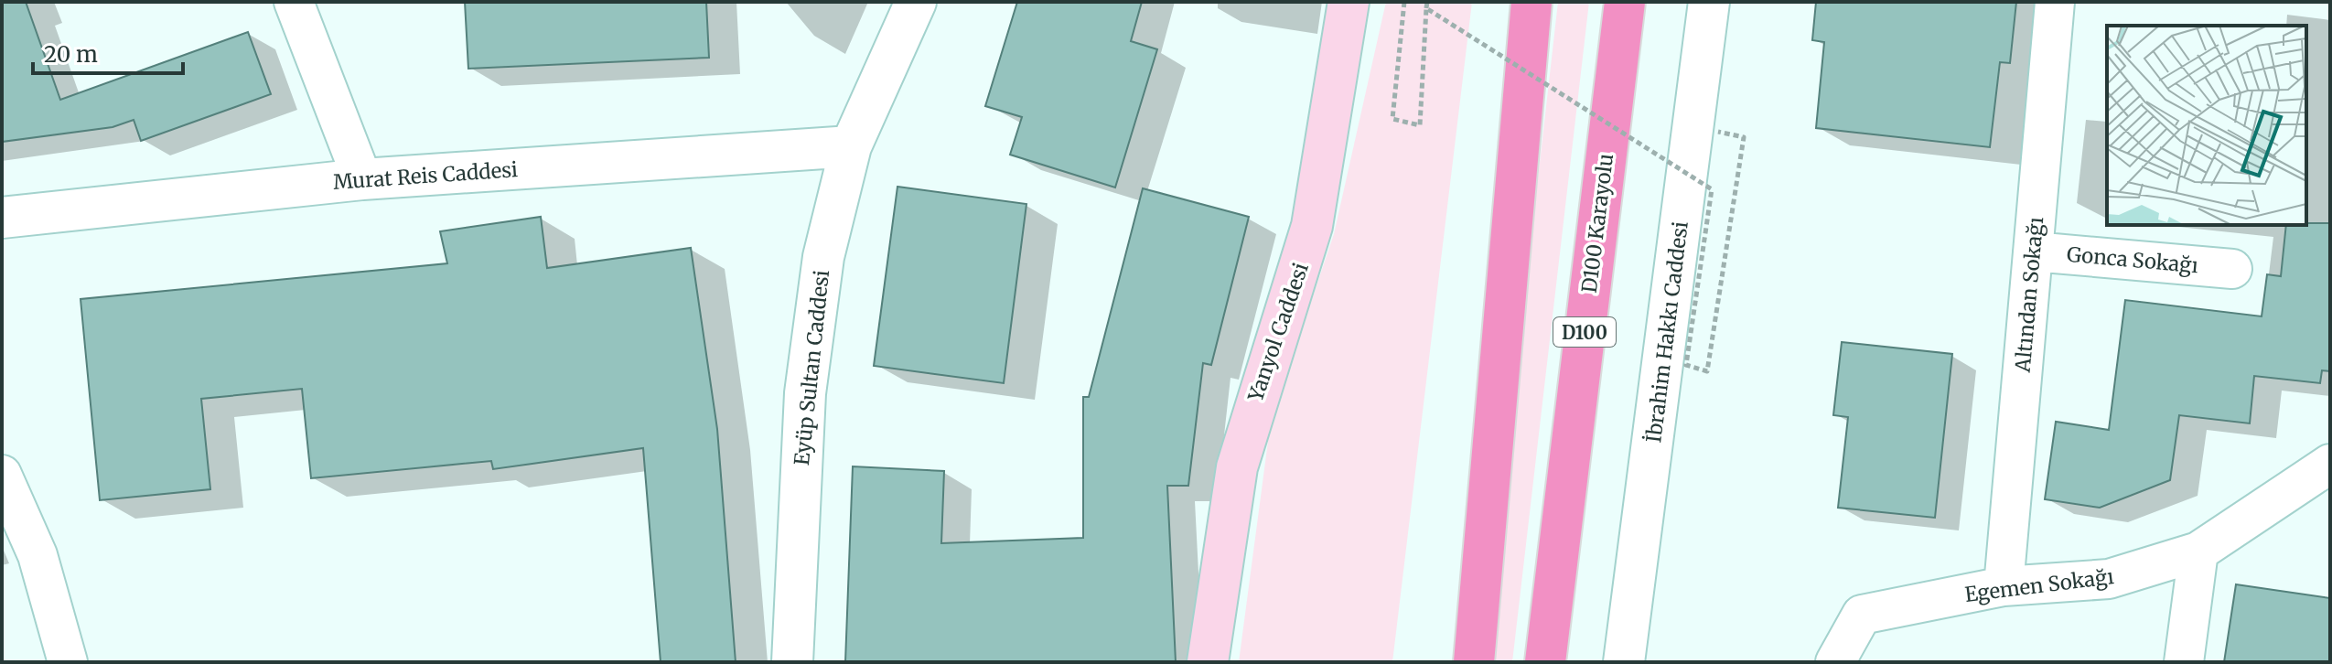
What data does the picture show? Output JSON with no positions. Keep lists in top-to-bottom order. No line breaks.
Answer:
{"streets":{"highway":["D100 Karayolu","D100"],"main road":["Yanyol Caddesi"],"street":["Murat Reis Caddesi","Gonca Sokağı","Altından Sokağı","İbrahim Hakkı Caddesi","Eyüp Sultan Caddesi","Egemen Sokağı"]},"crossings":[["Murat Reis Caddesi","Eyüp Sultan Caddesi"],["Gonca Sokağı","Altından Sokağı"],["Altından Sokağı","Egemen Sokağı"]],"scale_bar":"20 m"}
